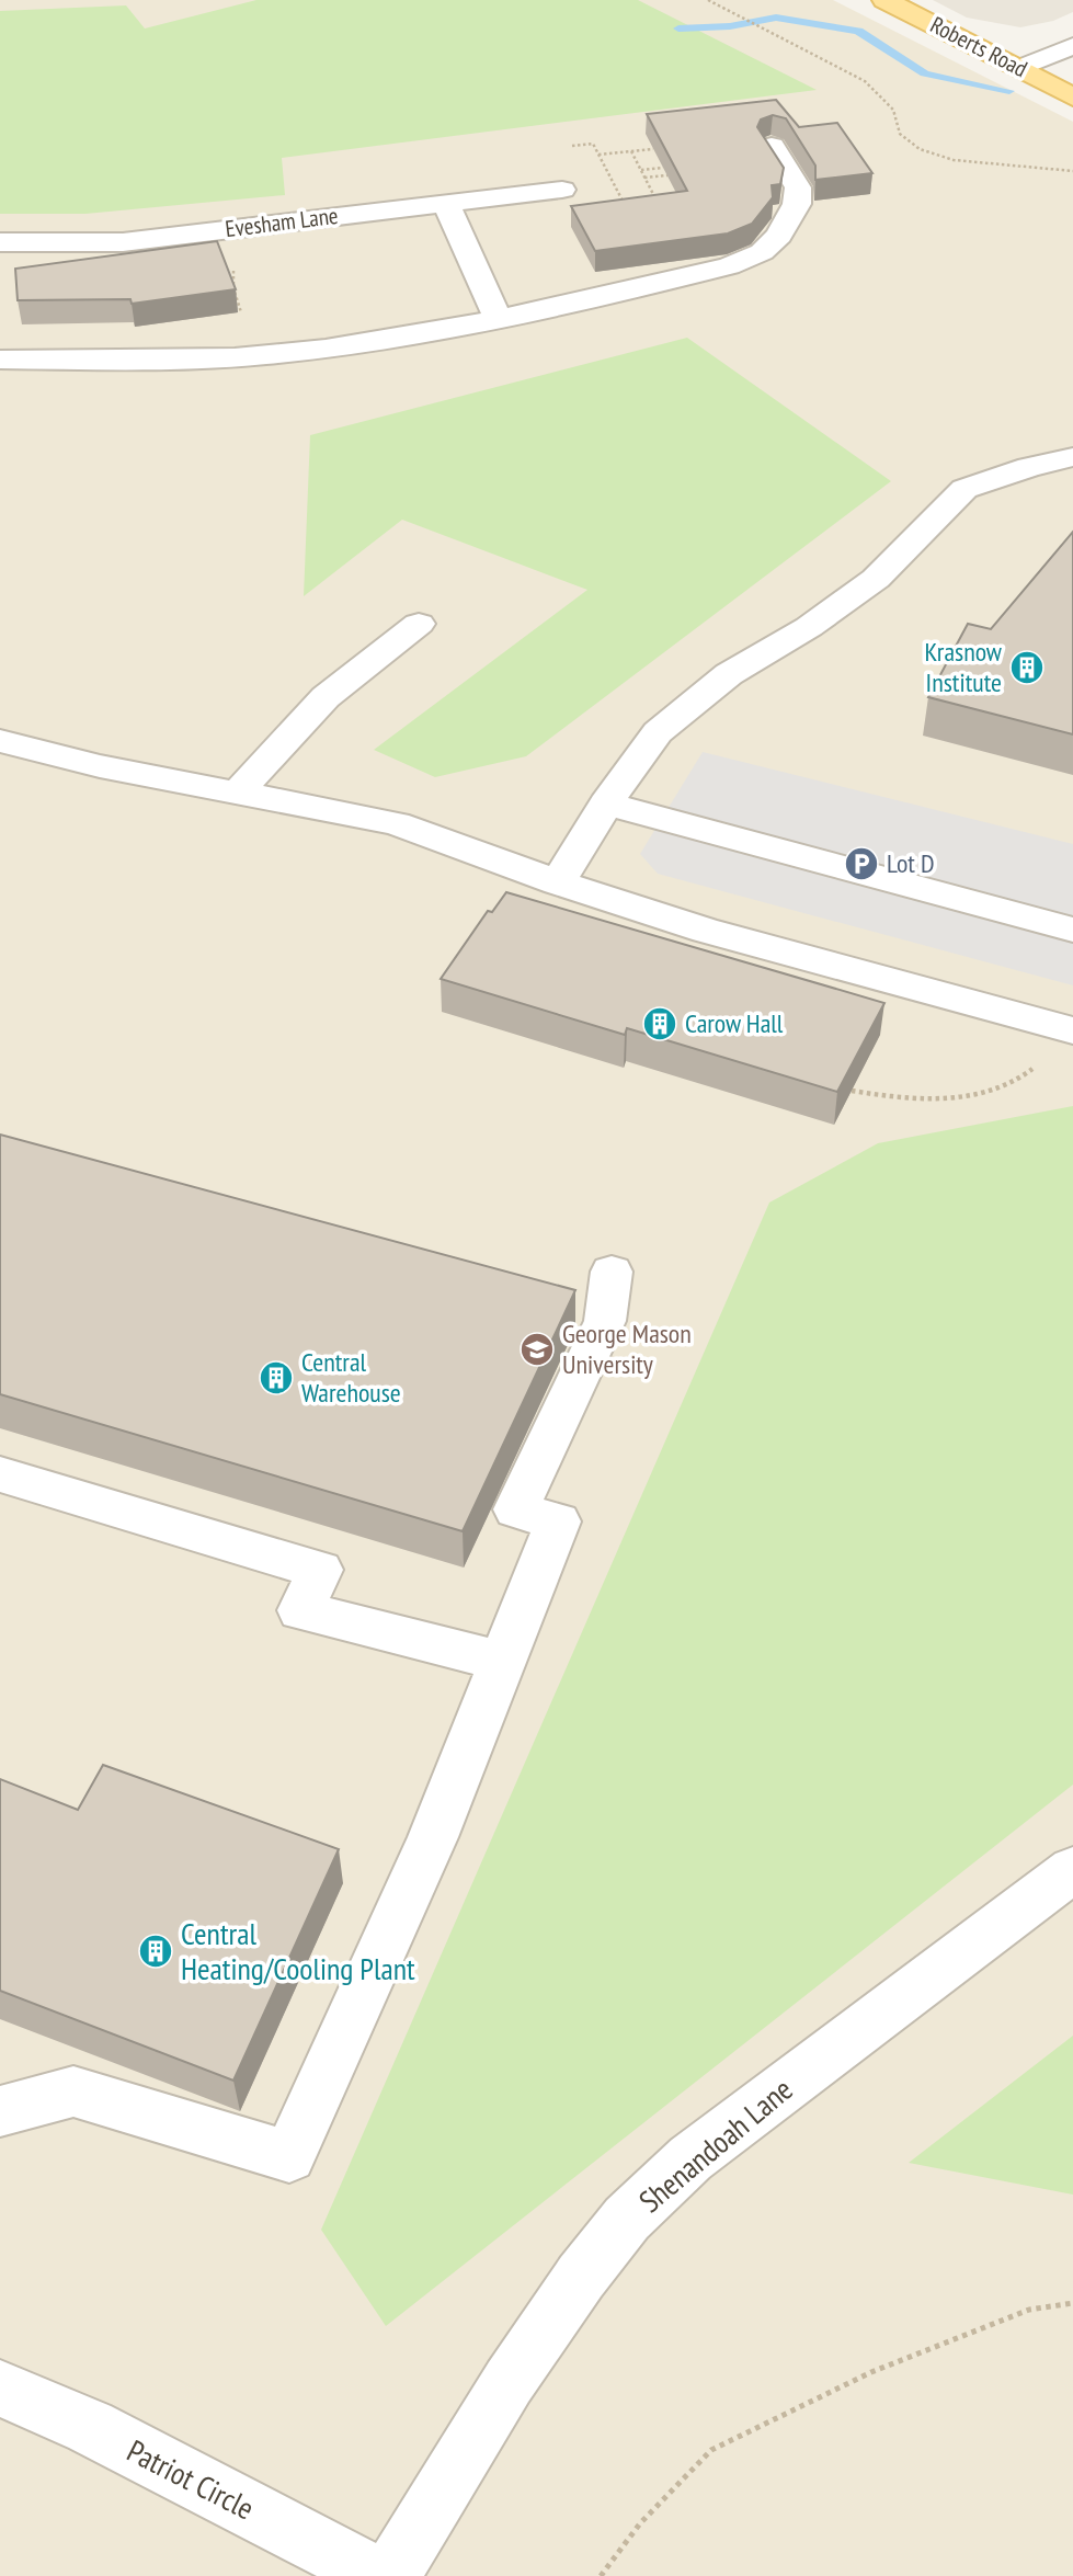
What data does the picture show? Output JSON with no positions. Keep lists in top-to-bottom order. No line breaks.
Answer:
{"streets":{"main road":["Roberts Road"],"street":["Evesham Lane","Shenandoah Lane","Patriot Circle"]},"places":{"building":["Krasnow Institute","Carow Hall","Central Warehouse","Central Heating/Cooling Plant"],"parking":["Lot D"],"school or university":["George Mason University"]}}
